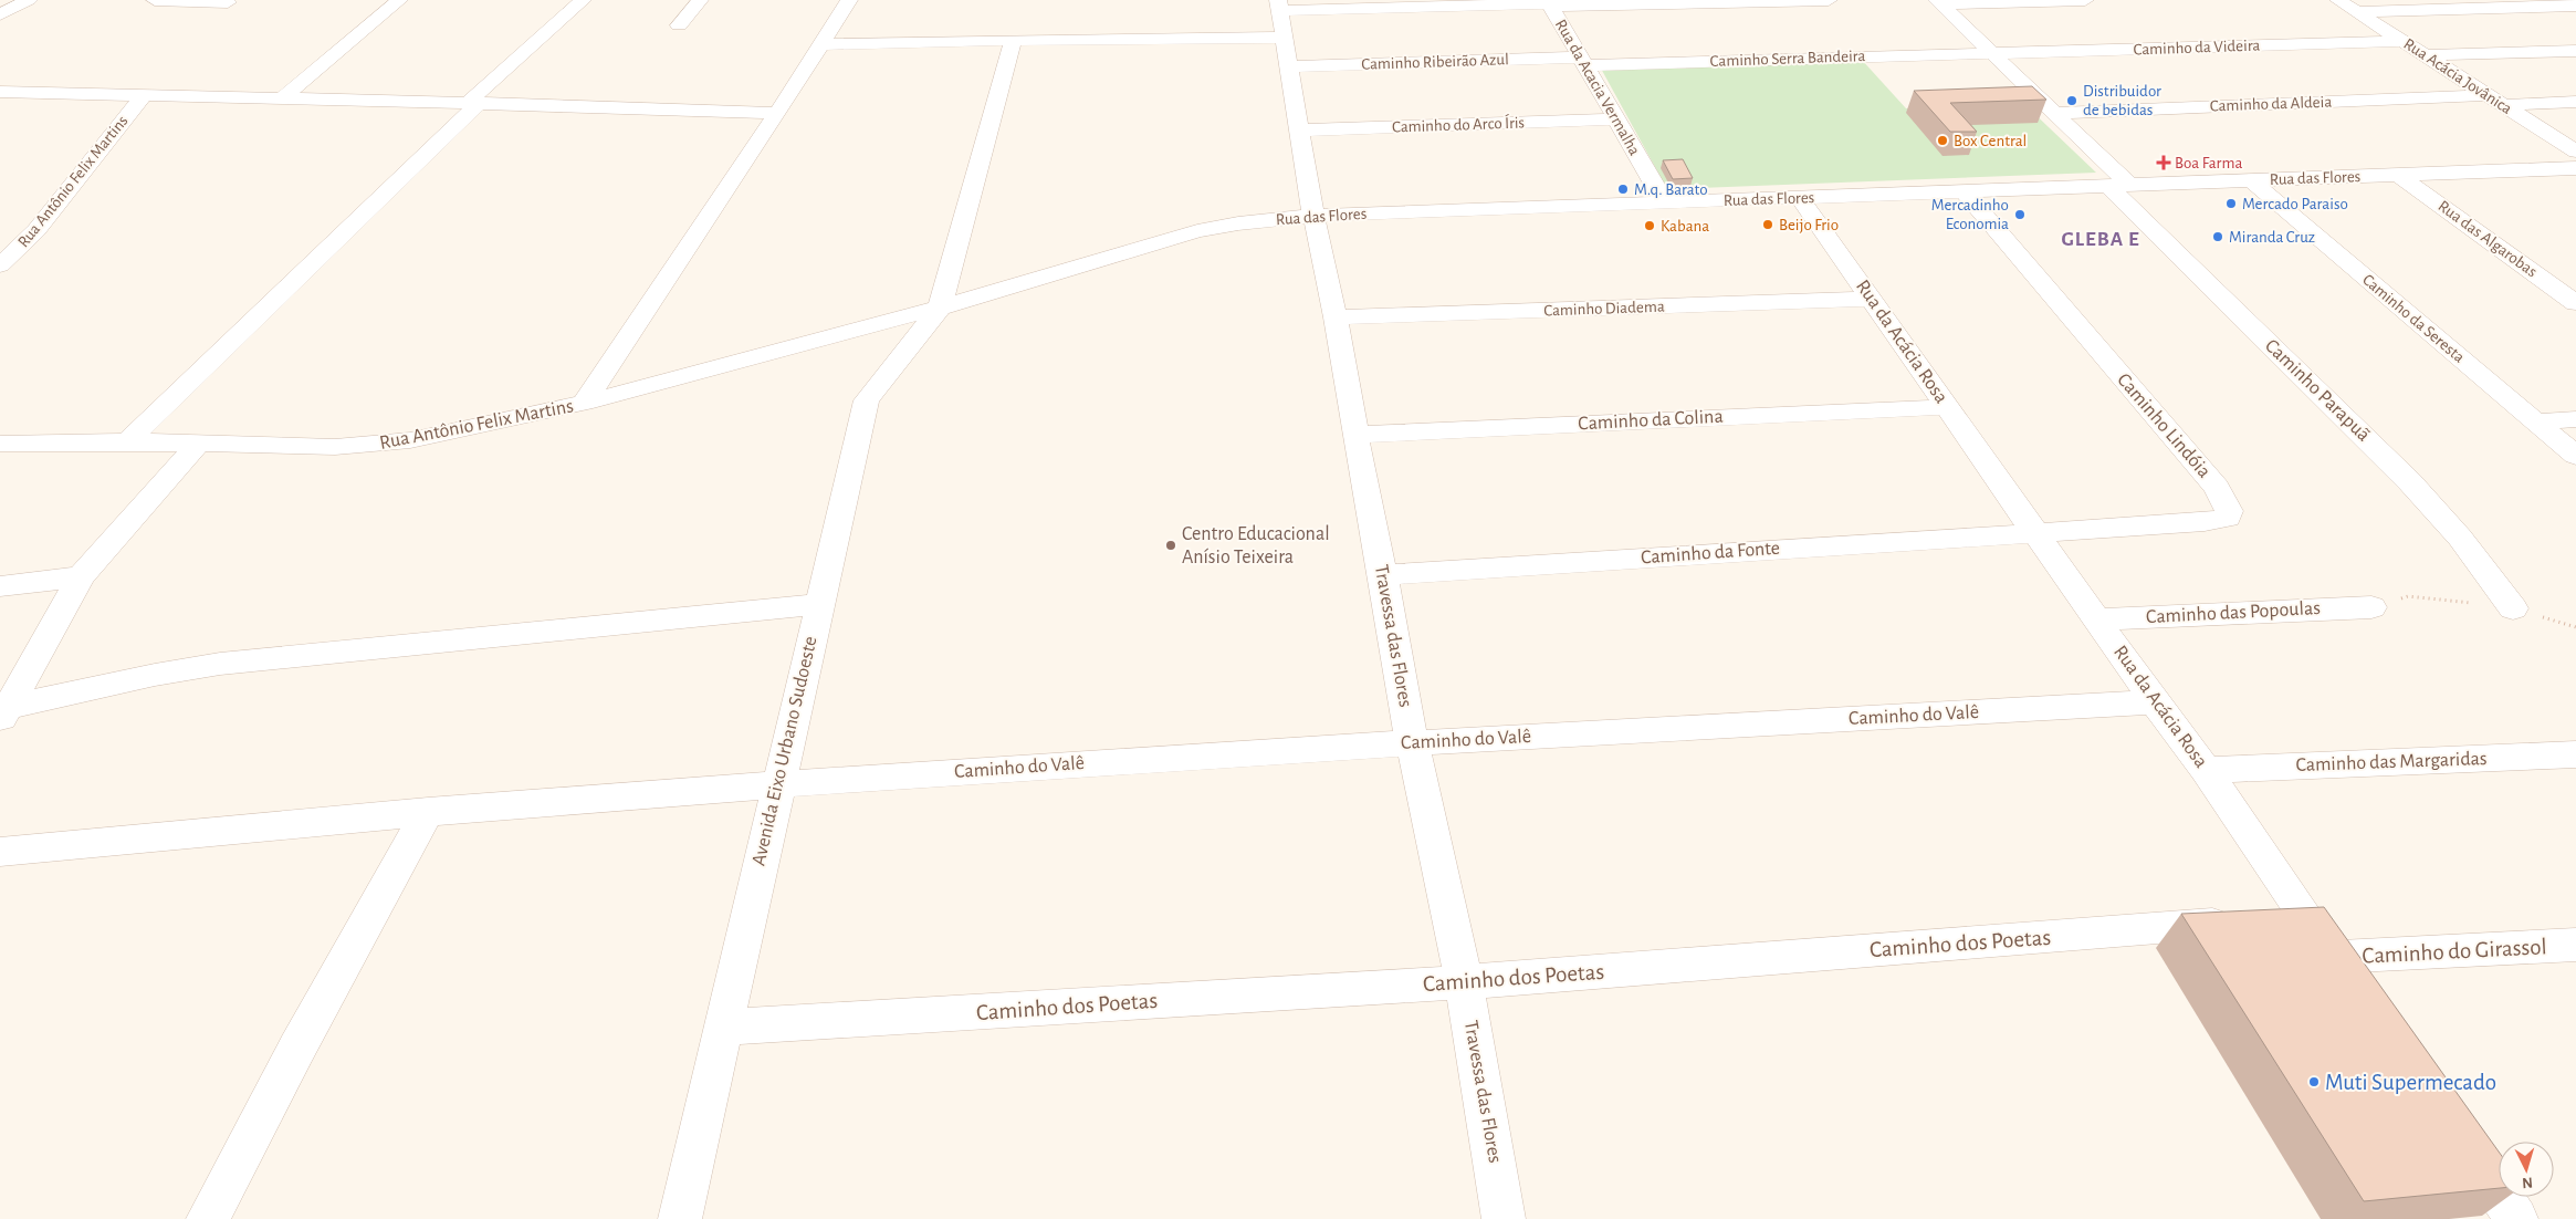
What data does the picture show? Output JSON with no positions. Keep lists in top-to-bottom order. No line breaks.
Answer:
{"streets":{"street":["Caminho da Videira","Caminho Serra Bandeira","Caminho Ribeirão Azul","Rua Acácia Jovânica","Rua da Acacia Vermalha","Caminho da Aldeia","Caminho do Arco Íris","Rua das Flores","Rua Antônio Felix Martins","Rua das Algarobas","Caminho Diadema","Caminho da Seresta","Rua da Acácia Rosa","Caminho Parapuã","Caminho da Colina","Caminho Lindóia","Caminho da Fonte","Caminho das Popoulas","Travessa das Flores","Caminho do Valê","Avenida Eixo Urbano Sudoeste","Caminho das Margaridas","Caminho dos Poetas","Caminho do Girassol"]},"crossings":[["Caminho da Videira","Caminho Serra Bandeira"],["Caminho da Videira","Rua Acácia Jovânica"],["Caminho da Videira","Caminho Parapuã"],["Caminho Serra Bandeira","Caminho Ribeirão Azul"],["Caminho Serra Bandeira","Rua da Acacia Vermalha"],["Caminho Serra Bandeira","Caminho Parapuã"],["Caminho Ribeirão Azul","Rua da Acacia Vermalha"],["Caminho Ribeirão Azul","Travessa das Flores"],["Rua Acácia Jovânica","Caminho da Aldeia"],["Rua da Acacia Vermalha","Caminho do Arco Íris"],["Rua da Acacia Vermalha","Rua das Flores"],["Caminho da Aldeia","Caminho Parapuã"],["Caminho do Arco Íris","Travessa das Flores"],["Rua das Flores","Rua Antônio Felix Martins"],["Rua das Flores","Rua das Algarobas"],["Rua das Flores","Caminho da Seresta"],["Rua das Flores","Rua da Acácia Rosa"],["Rua das Flores","Caminho Parapuã"],["Rua das Flores","Caminho Lindóia"],["Rua das Flores","Travessa das Flores"],["Rua das Flores","Avenida Eixo Urbano Sudoeste"],["Rua Antônio Felix Martins","Avenida Eixo Urbano Sudoeste"],["Caminho Diadema","Rua da Acácia Rosa"],["Caminho Diadema","Travessa das Flores"],["Rua da Acácia Rosa","Caminho da Colina"],["Rua da Acácia Rosa","Caminho Lindóia"],["Rua da Acácia Rosa","Caminho da Fonte"],["Rua da Acácia Rosa","Caminho das Popoulas"],["Rua da Acácia Rosa","Caminho do Valê"],["Rua da Acácia Rosa","Caminho das Margaridas"],["Rua da Acácia Rosa","Caminho dos Poetas"],["Rua da Acácia Rosa","Caminho do Girassol"],["Caminho da Colina","Travessa das Flores"],["Caminho Lindóia","Caminho da Fonte"],["Caminho da Fonte","Travessa das Flores"],["Travessa das Flores","Caminho do Valê"],["Travessa das Flores","Caminho dos Poetas"],["Caminho do Valê","Avenida Eixo Urbano Sudoeste"],["Avenida Eixo Urbano Sudoeste","Caminho dos Poetas"]],"districts":["GLEBA E"],"places":{"other":["Distribuidor de bebidas","Box Central","M.q. Barato","Mercado Paraiso","Mercadinho Economia","Beijo Frio","Kabana","Miranda Cruz","Centro Educacional Anísio Teixeira","Muti Supermecado"],"health":["Boa Farma"]},"north":"bottom"}
